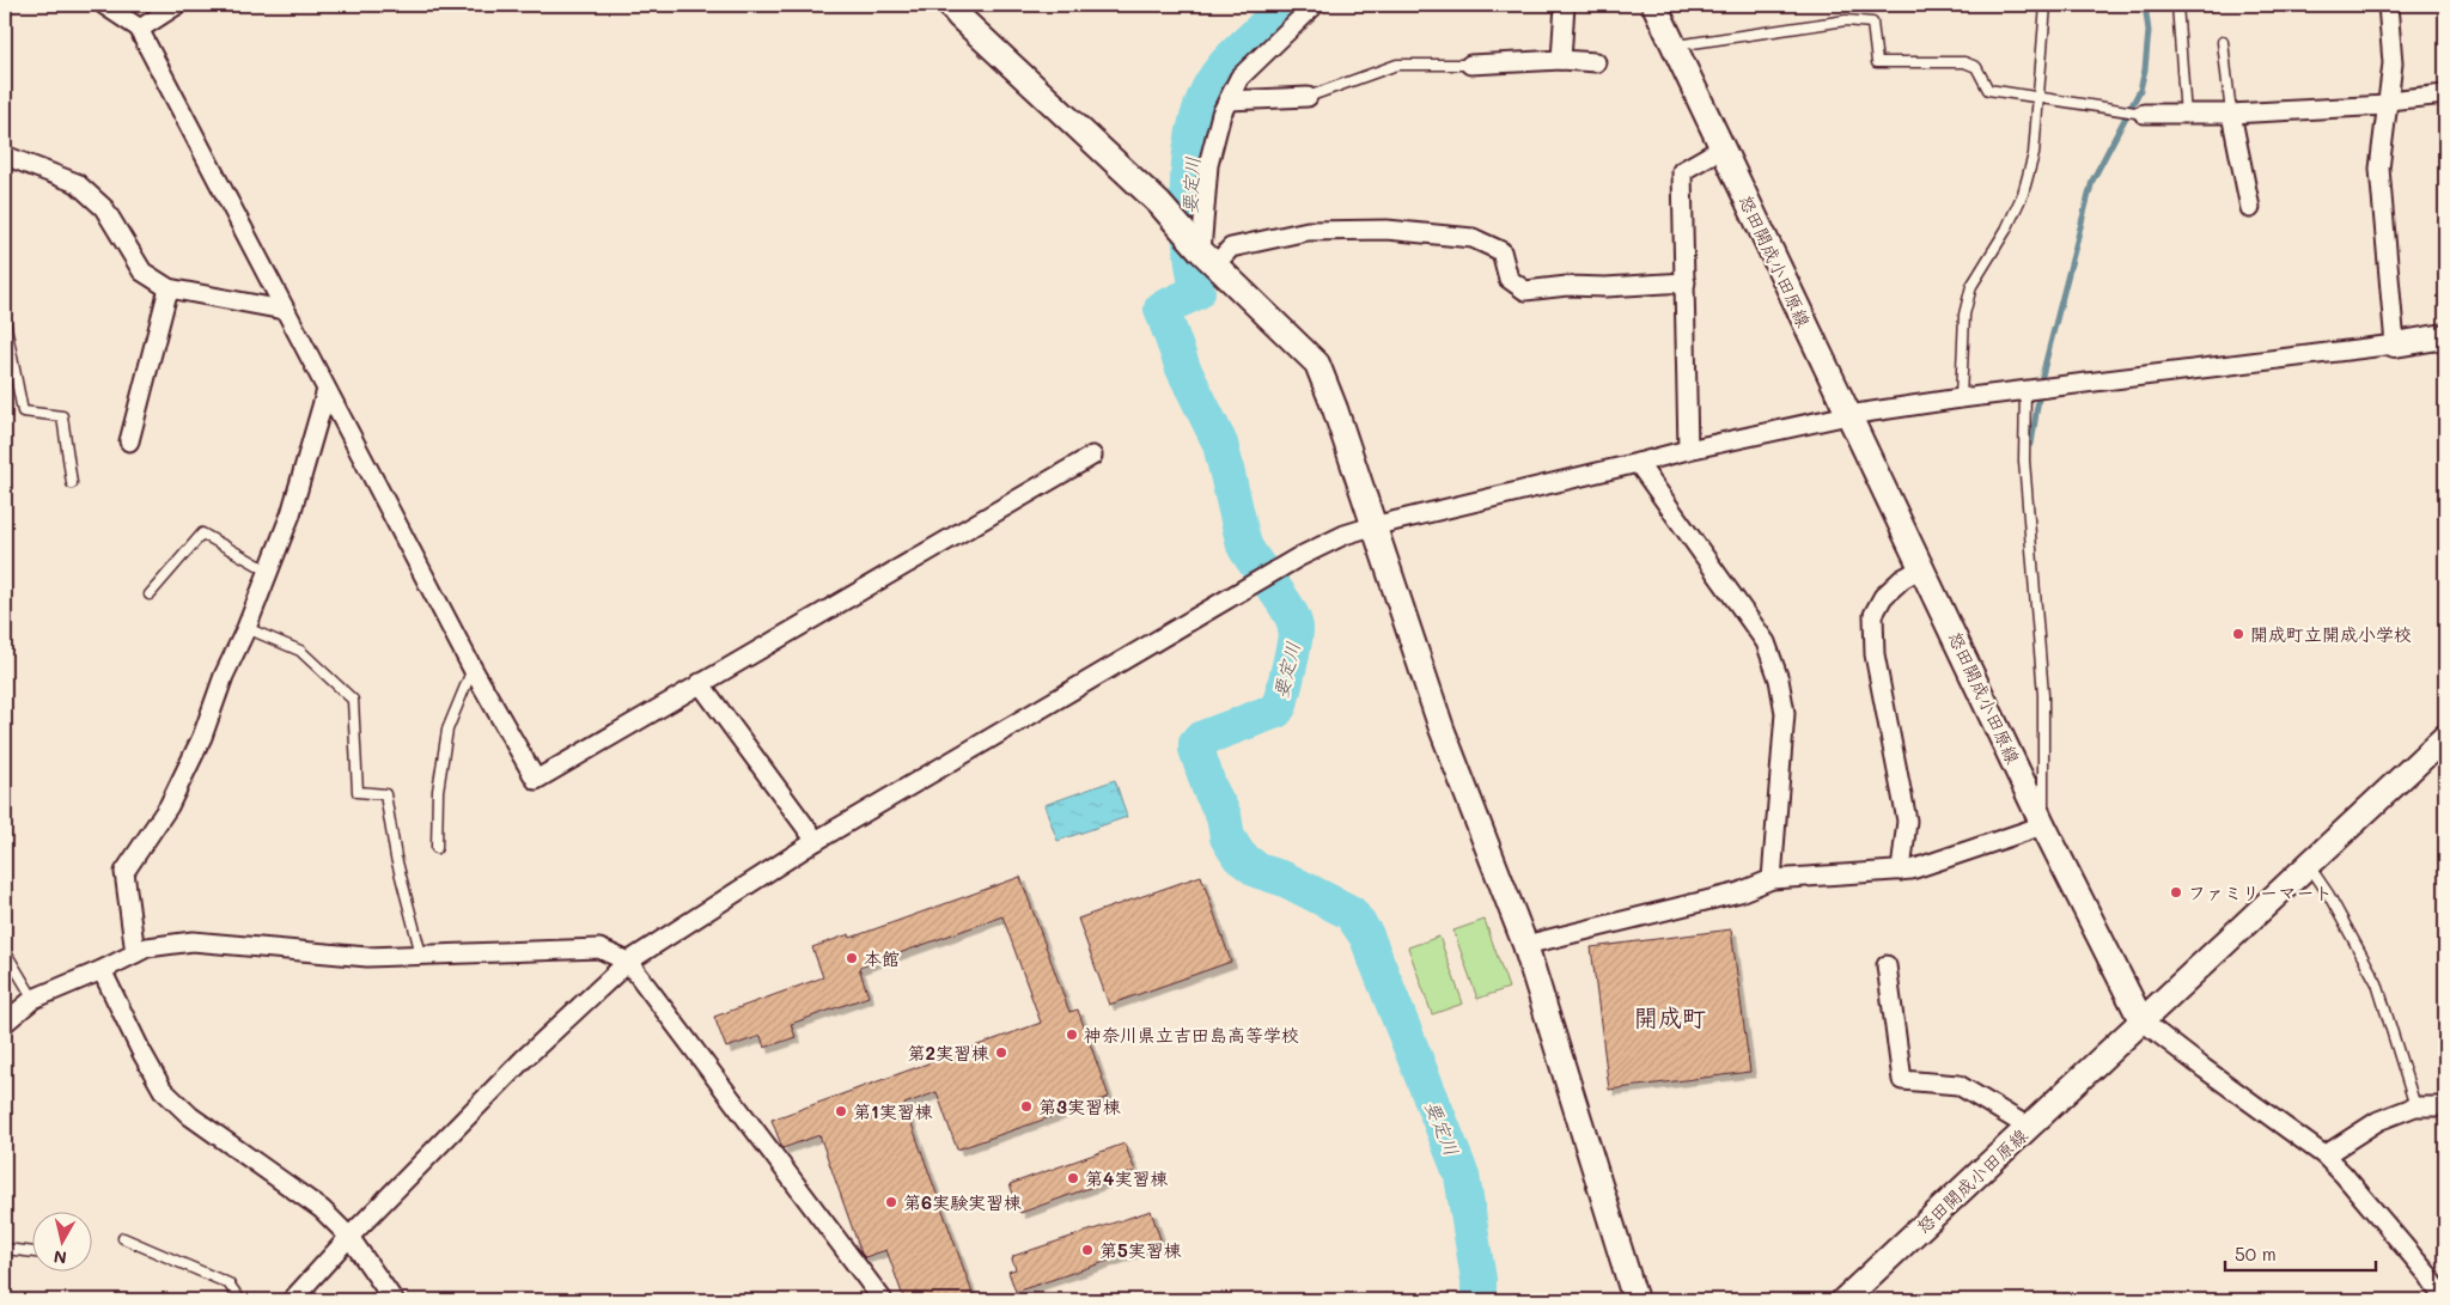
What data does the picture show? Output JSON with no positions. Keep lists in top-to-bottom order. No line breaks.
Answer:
{"streets":{"street":["怒田開成小田原線"]},"districts":["開成町"],"water":["要定川"],"places":["開成町立開成小学校","ファミリーマート","本館","神奈川県立吉田島高等学校","第2実習棟","第3実習棟","第1実習棟","第4実習棟","第6実験実習棟","第5実習棟"],"scale_bar":"50 m","north":"bottom"}
